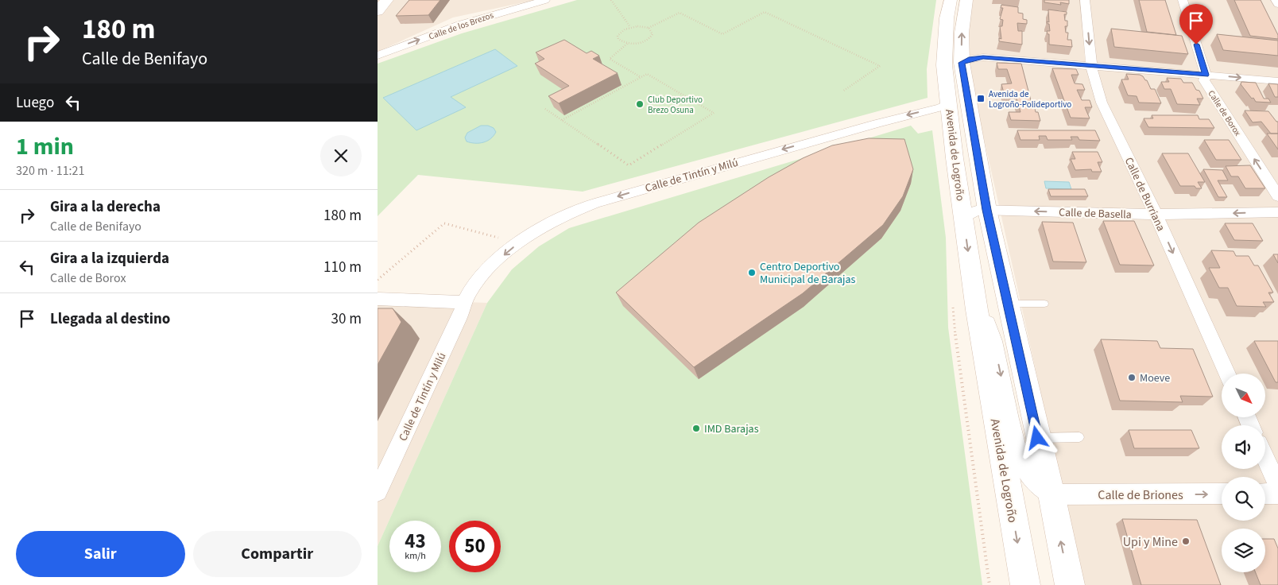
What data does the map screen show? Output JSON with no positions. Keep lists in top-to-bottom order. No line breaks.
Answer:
{"streets":{"main road":["Avenida de Logroño"],"street":["Calle de los Brezos","Calle de Borox","Calle de Tintín y Milú","Calle de Burriana","Calle de Basella","Calle de Briones"]},"crossings":[["Avenida de Logroño","Calle de Tintín y Milú"],["Avenida de Logroño","Calle de Basella"],["Avenida de Logroño","Calle de Briones"],["Calle de Burriana","Calle de Basella"]],"one_way":["Calle de los Brezos","Calle de Borox","Calle de Tintín y Milú","Calle de Burriana","Calle de Briones"],"places":{"transit":["Avenida de Logroño-Polideportivo"],"other":["Club Deportivo Brezo Osuna","Centro Deportivo Municipal de Barajas","Moeve","IMD Barajas","Upi y Mine"]},"north":"bottom right","page":{"turn":["180 m","Calle de Benifayo"],"then":"Luego","heading":["1 min","320 m · 11:21"],"list":[{"name":"Gira a la derecha","note":"Calle de Benifayo","value":"180 m"},{"name":"Gira a la izquierda","note":"Calle de Borox","value":"110 m"},{"name":"Llegada al destino","value":"30 m"}],"speed":"43 km/h","limit":"50","buttons":["Salir","Compartir"]}}
